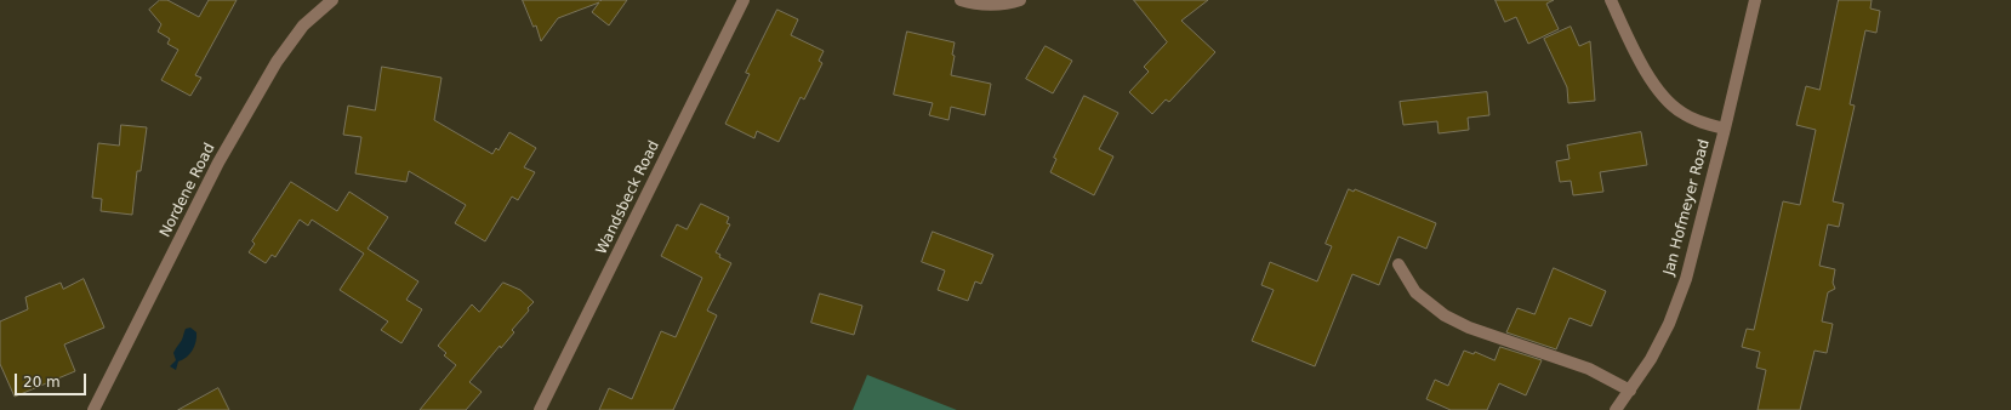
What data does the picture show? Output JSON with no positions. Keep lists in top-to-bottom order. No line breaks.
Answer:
{"streets":{"street":["Nordene Road","Wandsbeck Road","Jan Hofmeyer Road"]},"scale_bar":"20 m"}
